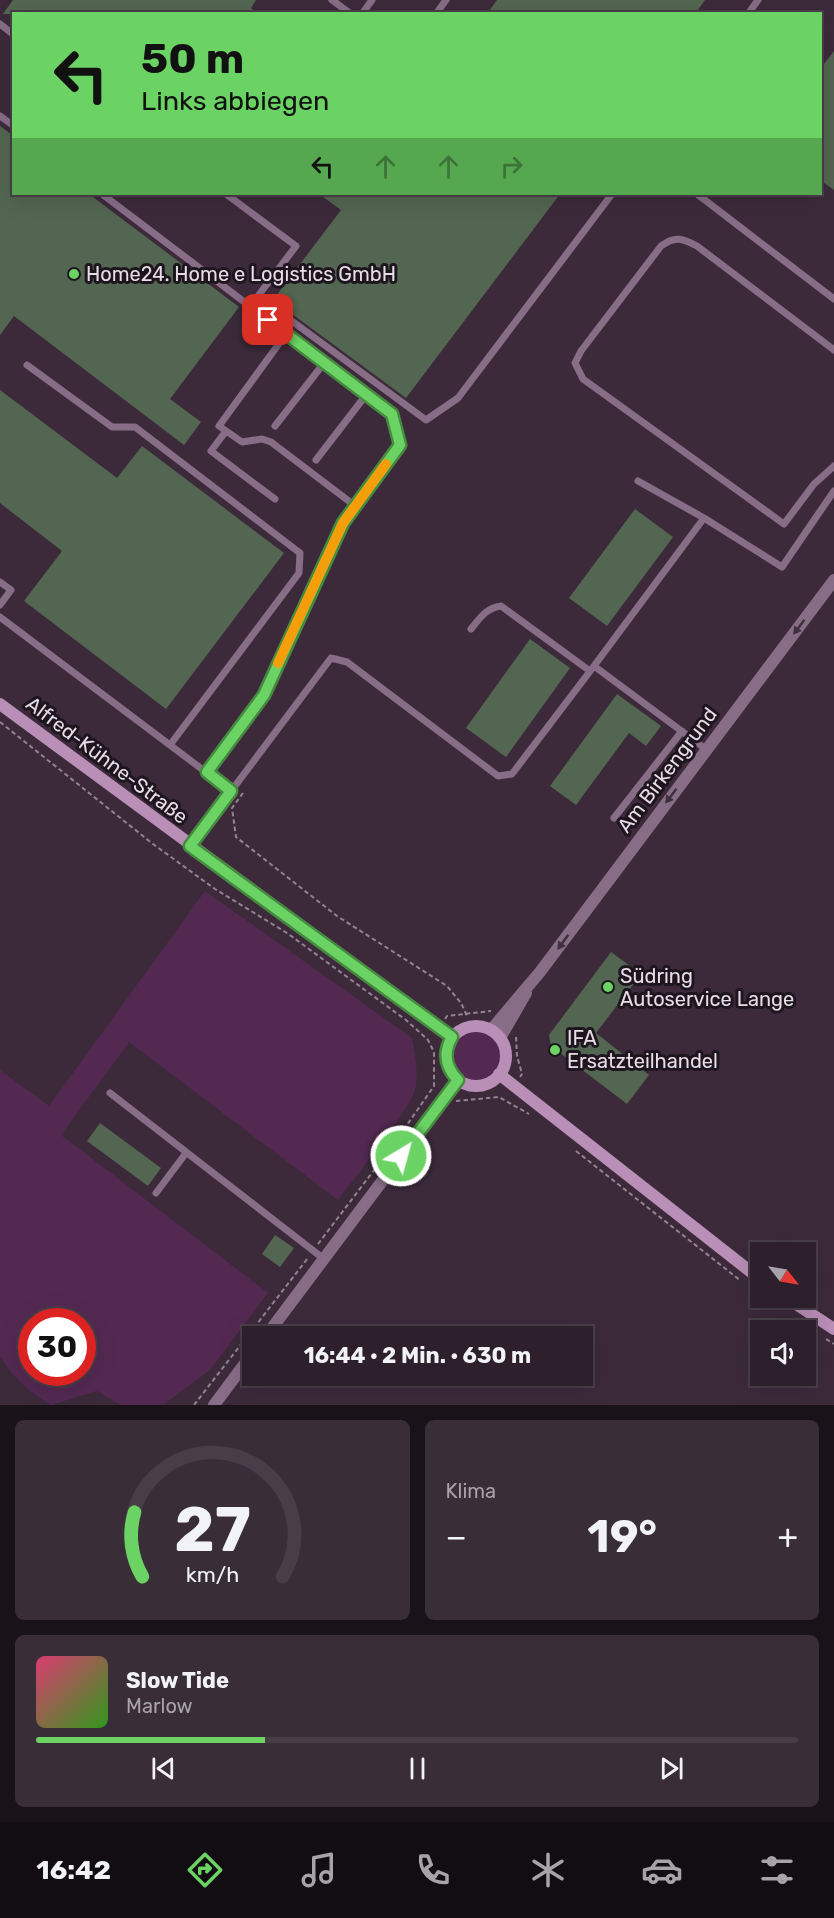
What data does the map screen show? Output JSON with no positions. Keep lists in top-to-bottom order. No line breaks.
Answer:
{"streets":{"main road":["Alfred-Kühne-Straße"],"street":["Am Birkengrund"]},"crossings":[["Alfred-Kühne-Straße","Am Birkengrund"]],"one_way":["Am Birkengrund"],"places":["Home24. Home e Logistics GmbH","Südring Autoservice Lange","IFA Ersatzteilhandel"],"north":"bottom right","page":{"turn":["50 m","Links abbiegen"],"limit":"30","trip":"16:44 · 2 Min. · 630 m","tile":"Klima","heat":["−","19°","+"],"song":["Slow Tide","Marlow"],"tabs":"16:42","gauge":["27","km/h"]}}
